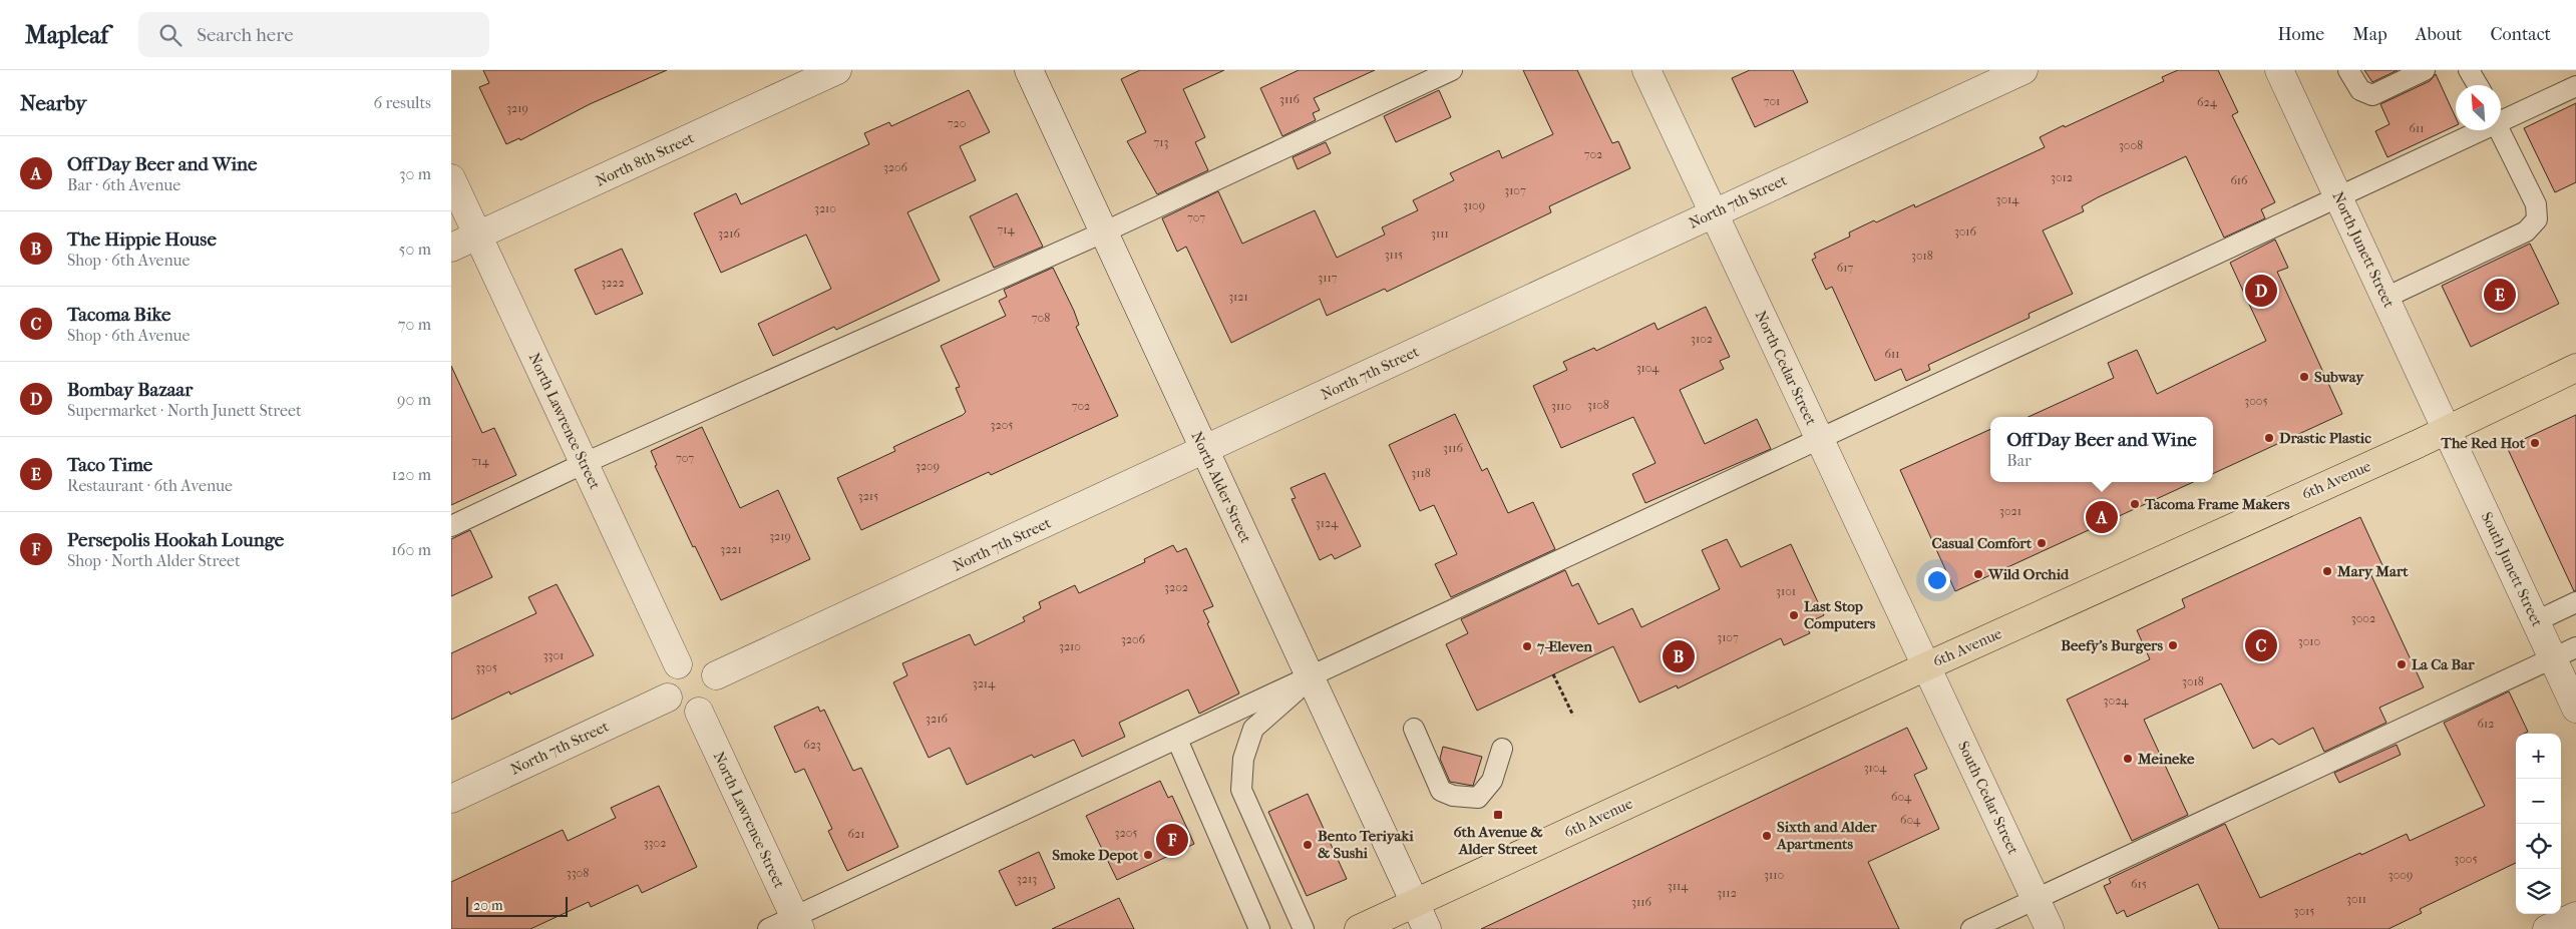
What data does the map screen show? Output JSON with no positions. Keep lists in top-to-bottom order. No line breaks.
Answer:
{"streets":{"main road":["6th Avenue"],"street":["North 8th Street","North 7th Street","North Junett Street","North Cedar Street","North Lawrence Street","North Alder Street","South Junett Street","South Cedar Street"]},"crossings":[["North 8th Street","North Lawrence Street"],["North 7th Street","North Cedar Street"],["North 7th Street","North Lawrence Street"],["North 7th Street","North Alder Street"],["North Junett Street","6th Avenue"],["North Junett Street","South Junett Street"],["North Cedar Street","6th Avenue"],["North Cedar Street","South Cedar Street"],["6th Avenue","North Alder Street"],["6th Avenue","South Junett Street"],["6th Avenue","South Cedar Street"]],"places":{"other":["Subway","Drastic Plastic","The Red Hot","Tacoma Frame Makers","Casual Comfort","Mary Mart","Wild Orchid","Last Stop Computers","Beefy’s Burgers","7-Eleven","La Ca Bar","Meineke","Sixth and Alder Apartments","Bento Teriyaki & Sushi","Smoke Depot"],"transit":["6th Avenue & Alder Street"]},"house_numbers":["3116","701","624","3219","720","611","713","3008","702","3206","3012","616","3107","3014","3109","3210","707","714","3016","3216","3111","3115","3018","617","3117","3222","3121","708","3102","611","3104","3005","3108","702","3110","3205","3116","707","714","3209","3118","3215","3021","3124","3219","3221","3202","3101","3002","3107","3206","3010","3210","3301","3305","3018","3214","3024","3216","612","623","3104","604","604","3205","621","3302","3005","3308","3110","3009","3213","615","3114","3112","3011","3116","3015"],"scale_bar":"20 m","north":"top left","page":{"header":"Mapleaf","search":"Search here","nav":["Home","Map","About","Contact"],"heading":["Nearby","6 results"],"list":[{"mark":"A","name":"Off Day Beer and Wine","note":"Bar · 6th Avenue","value":"30 m"},{"mark":"B","name":"The Hippie House","note":"Shop · 6th Avenue","value":"50 m"},{"mark":"C","name":"Tacoma Bike","note":"Shop · 6th Avenue","value":"70 m"},{"mark":"D","name":"Bombay Bazaar","note":"Supermarket · North Junett Street","value":"90 m"},{"mark":"E","name":"Taco Time","note":"Restaurant · 6th Avenue","value":"120 m"},{"mark":"F","name":"Persepolis Hookah Lounge","note":"Shop · North Alder Street","value":"160 m"}],"pins":["D","E","A","C","B","F"],"popup":["Off Day Beer and Wine","Bar"],"map_buttons":["+","−"],"scale":"20 m"}}
